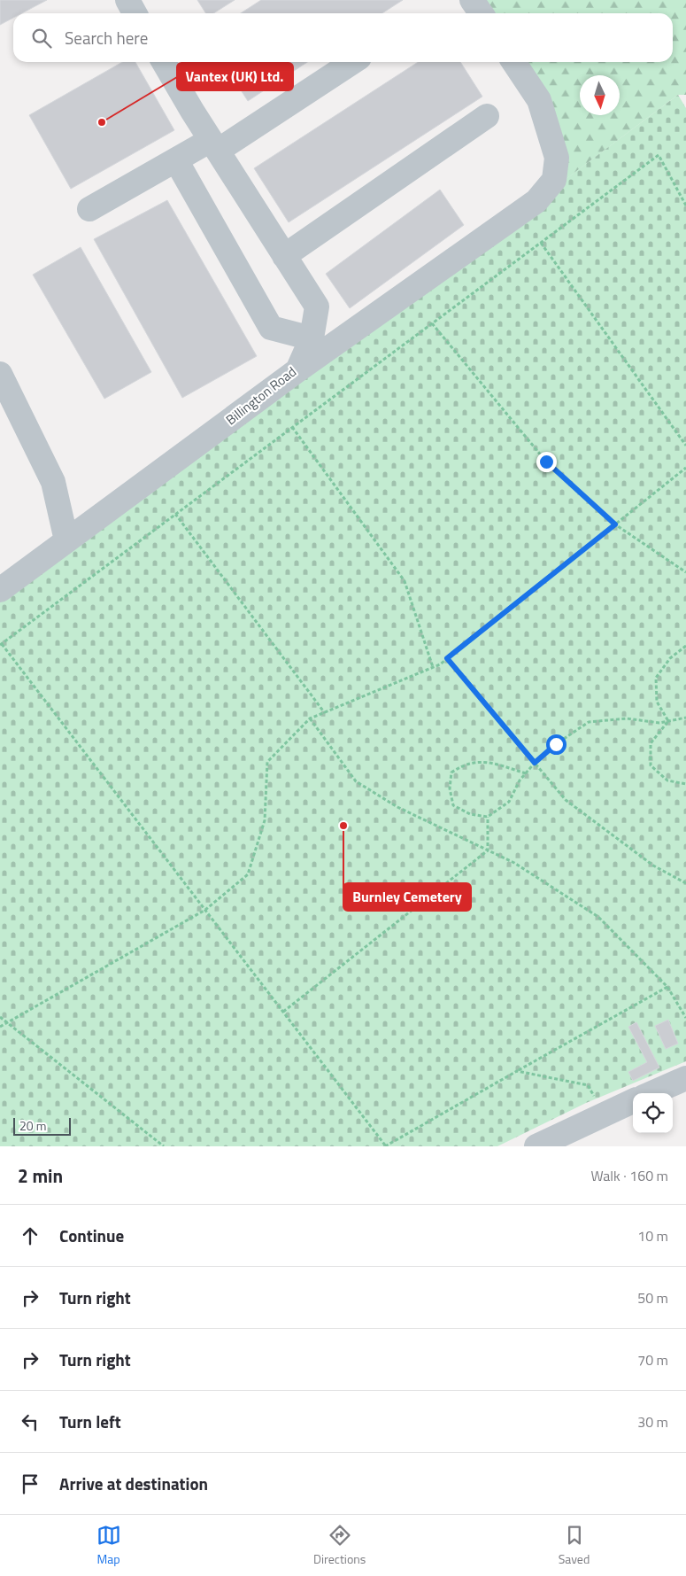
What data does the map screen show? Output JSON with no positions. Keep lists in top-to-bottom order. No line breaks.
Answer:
{"streets":{"street":["Billington Road"]},"places":["Vantex (UK) Ltd.","Burnley Cemetery"],"scale_bar":"20 m","north":"bottom","page":{"search":"Search here","scale":"20 m","heading":["2 min","Walk · 160 m"],"list":[["Continue","10 m"],["Turn right","50 m"],["Turn right","70 m"],["Turn left","30 m"],"Arrive at destination"],"nav":["Map","Directions","Saved"]}}
